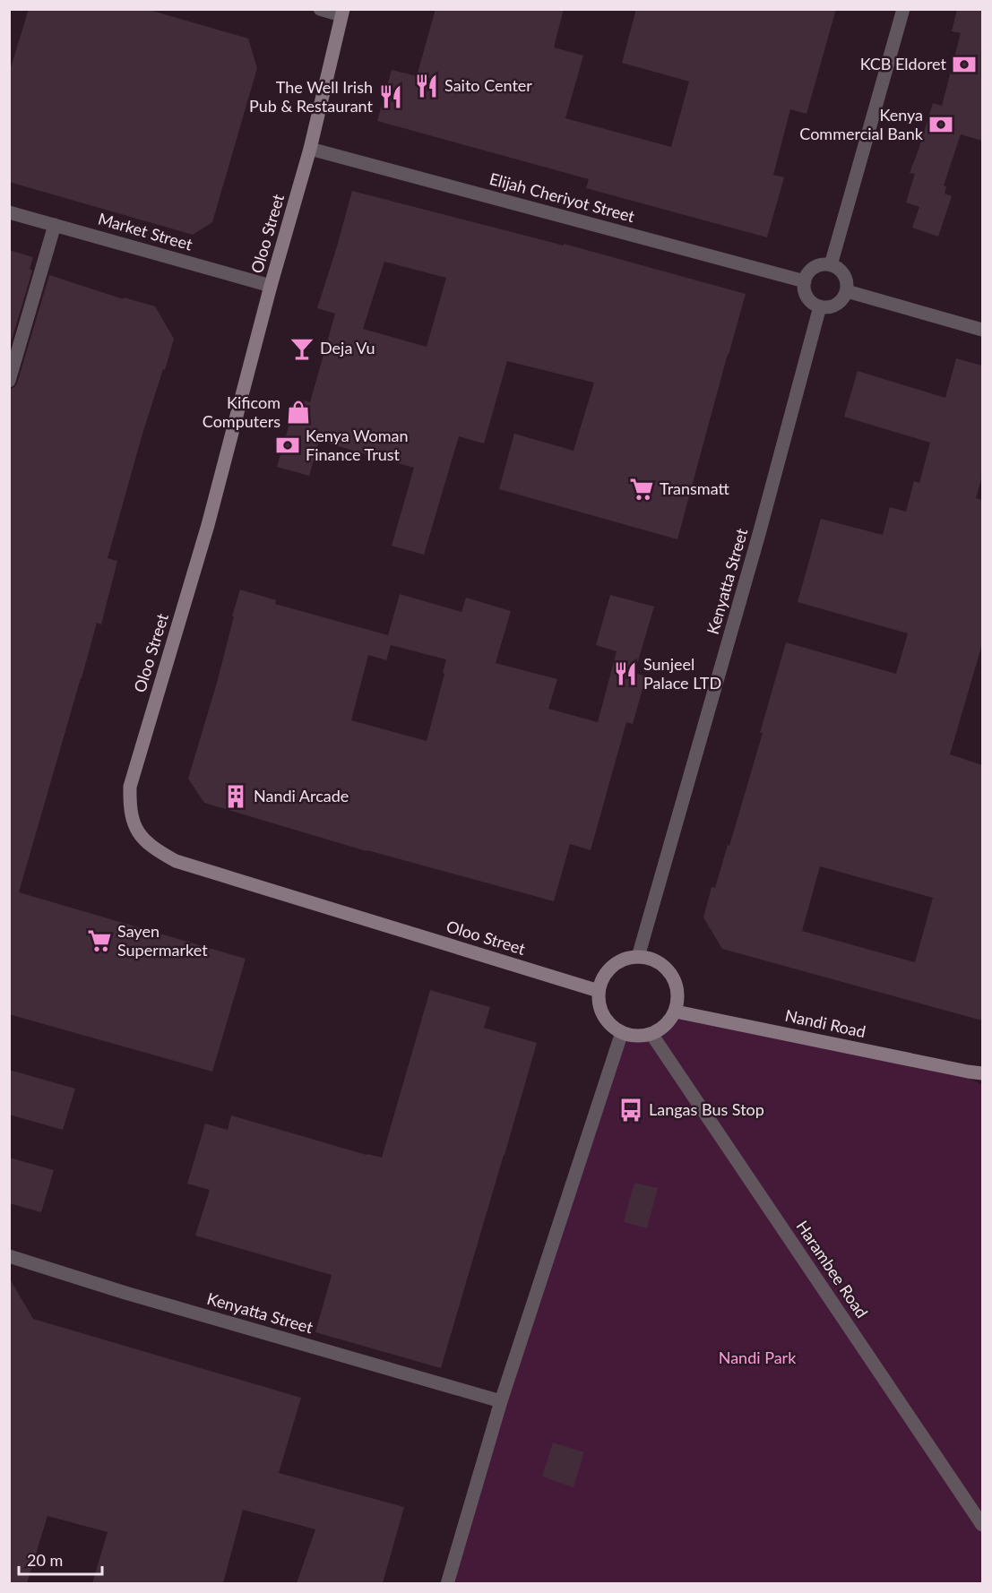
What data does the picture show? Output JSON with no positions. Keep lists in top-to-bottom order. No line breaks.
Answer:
{"streets":{"street":["Elijah Cheriyot Street","Market Street","Oloo Street","Kenyatta Street","Nandi Road","Harambee Road"]},"crossings":[["Elijah Cheriyot Street","Oloo Street"],["Elijah Cheriyot Street","Kenyatta Street"],["Market Street","Oloo Street"],["Oloo Street","Kenyatta Street"],["Oloo Street","Nandi Road"],["Oloo Street","Harambee Road"],["Kenyatta Street","Nandi Road"],["Kenyatta Street","Harambee Road"],["Nandi Road","Harambee Road"]],"parks":["Nandi Park"],"places":{"bank":["KCB Eldoret","Kenya Commercial Bank","Kenya Woman Finance Trust"],"restaurant":["Saito Center","The Well Irish Pub & Restaurant","Sunjeel Palace LTD"],"bar":["Deja Vu"],"shop":["Kificom Computers"],"supermarket":["Transmatt","Sayen Supermarket"],"building":["Nandi Arcade"],"bus stop":["Langas Bus Stop"]},"scale_bar":"20 m"}
